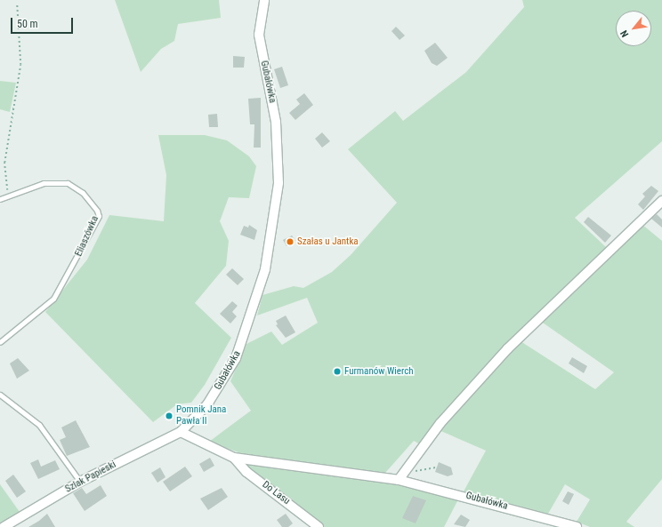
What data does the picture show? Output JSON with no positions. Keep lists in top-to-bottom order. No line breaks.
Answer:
{"streets":{"street":["Gubałówka","Szlak Papieski","Do Lasu"],"lane":["Eliaszówka"]},"crossings":[["Gubałówka","Szlak Papieski"],["Gubałówka","Do Lasu"]],"places":["Szałas u Jantka","Furmanów Wierch","Pomnik Jana Pawła II"],"scale_bar":"50 m","north":"bottom left"}
